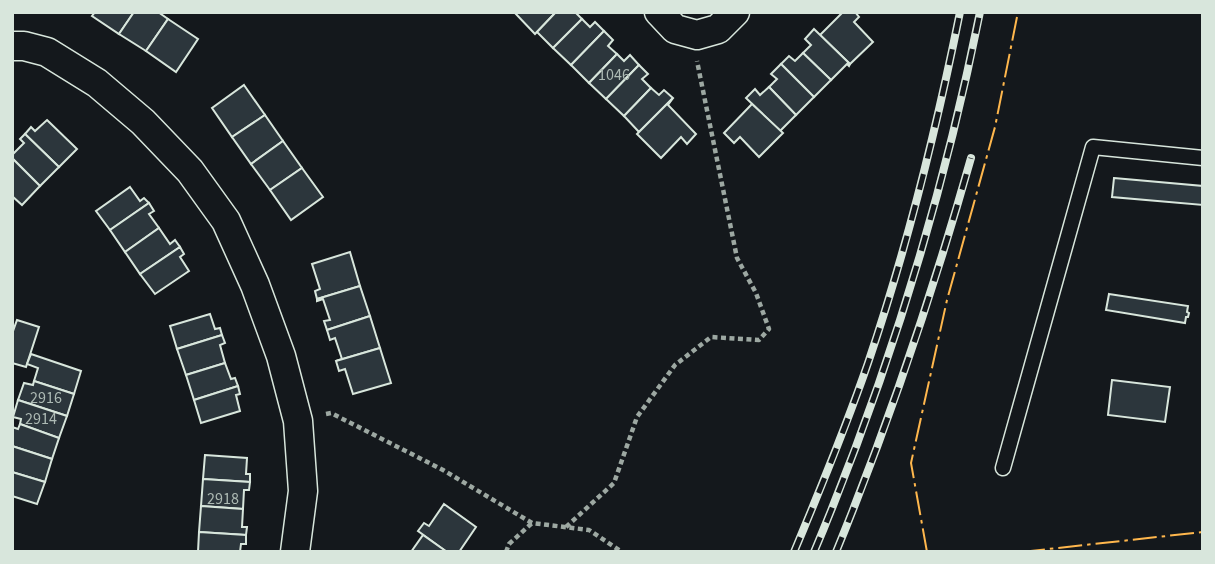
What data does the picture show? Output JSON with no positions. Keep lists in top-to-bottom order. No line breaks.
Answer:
{"house_numbers":["1046","2916","2914","2918"]}
